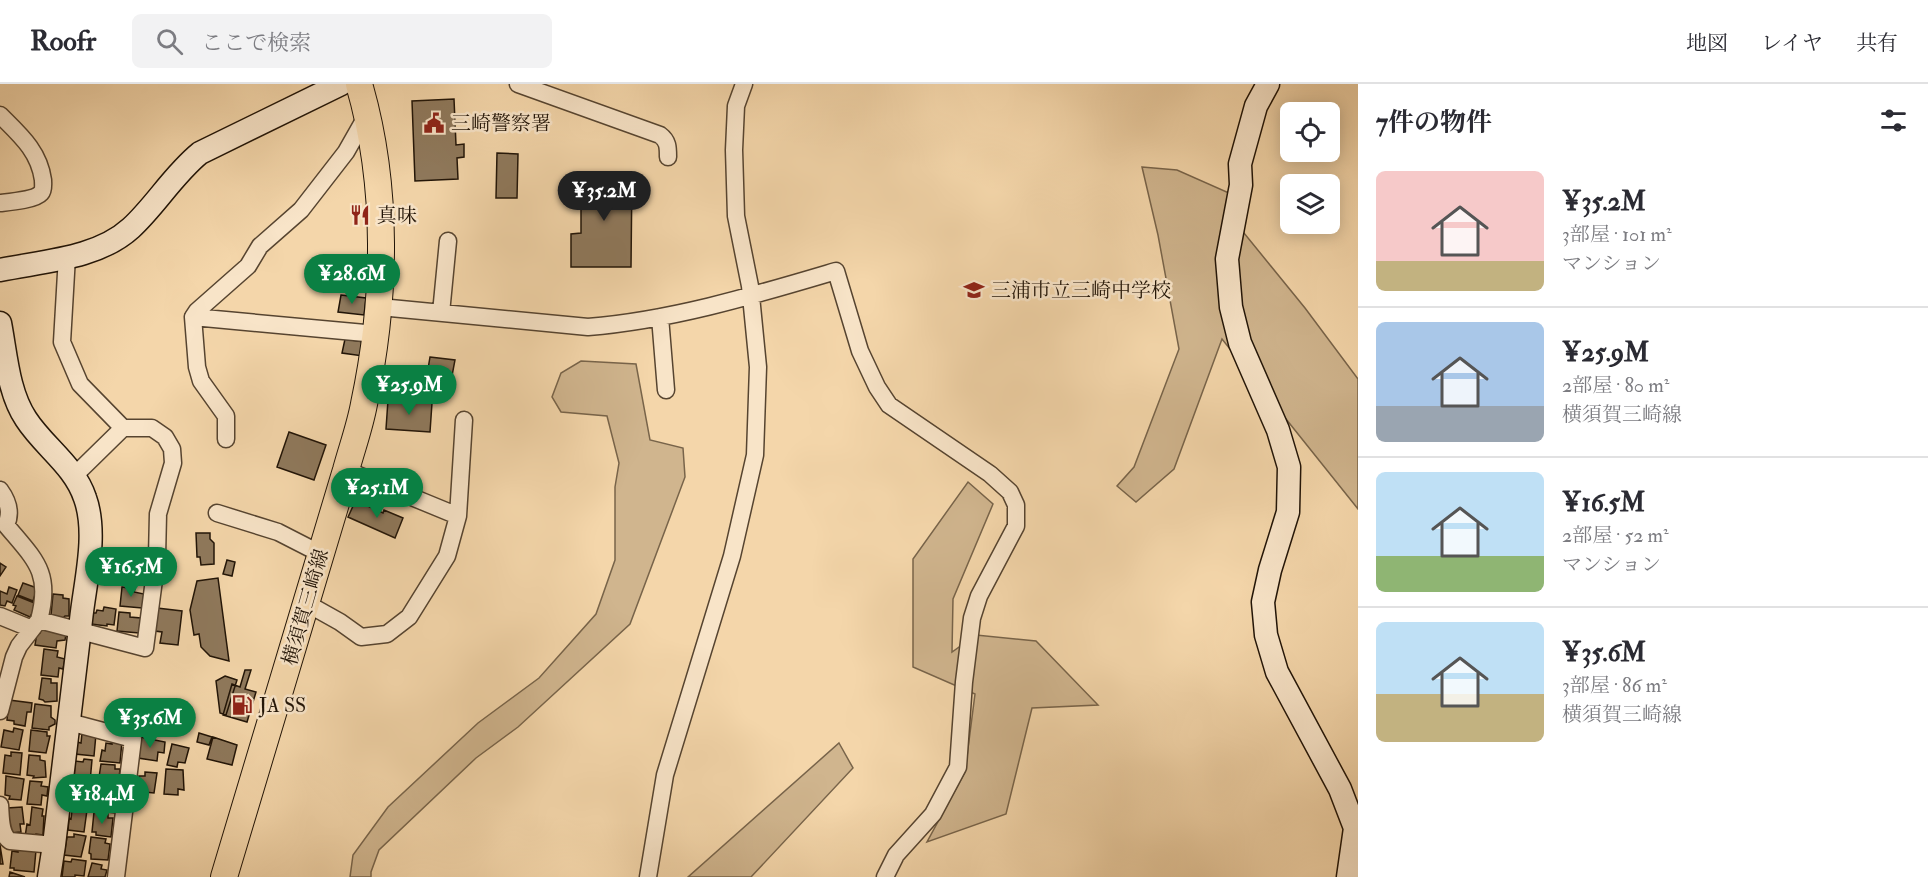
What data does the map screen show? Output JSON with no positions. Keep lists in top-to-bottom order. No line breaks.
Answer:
{"streets":{"main road":["横須賀三崎線"]},"places":{"public building":["三崎警察署"],"restaurant":["真味"],"school or university":["三浦市立三崎中学校"],"fuel station":["JA SS"]},"page":{"header":"Roofr","search":"ここで検索","nav":["地図","レイヤ","共有"],"heading":"7件の物件","list":[{"name":"¥35.2M","note":"3部屋 · 101 m² · マンション"},{"name":"¥25.9M","note":"2部屋 · 80 m² · 横須賀三崎線"},{"name":"¥16.5M","note":"2部屋 · 52 m² · マンション"},{"name":"¥35.6M","note":"3部屋 · 86 m² · 横須賀三崎線"}],"price":["¥35.2M","¥28.6M","¥25.9M","¥25.1M","¥16.5M","¥35.6M","¥18.4M"]}}
